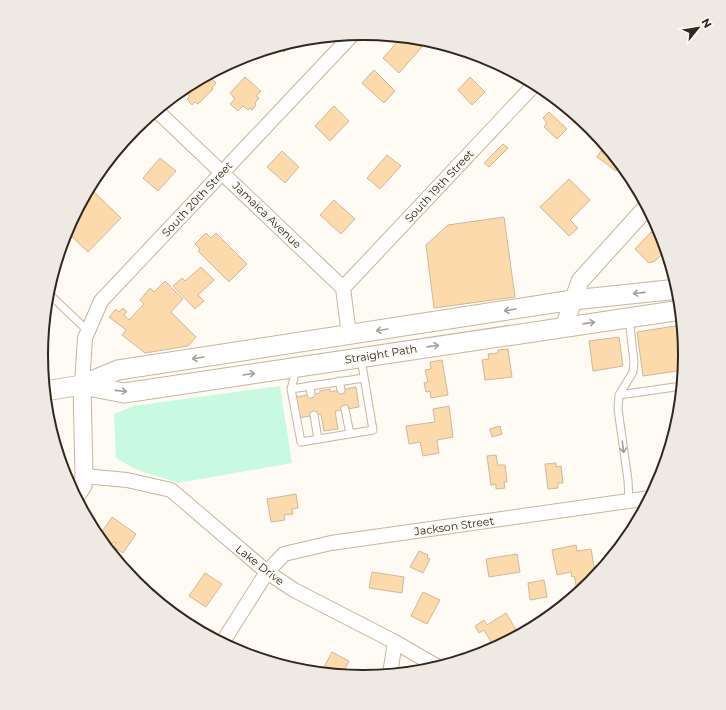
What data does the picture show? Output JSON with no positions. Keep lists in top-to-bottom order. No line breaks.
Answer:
{"streets":{"main road":["Straight Path"],"street":["South 19th Street","South 20th Street","Jamaica Avenue","Jackson Street","Lake Drive"]},"crossings":[["South 19th Street","Jamaica Avenue"],["South 20th Street","Jamaica Avenue"],["South 20th Street","Straight Path"],["Jackson Street","Lake Drive"]],"north":"top right"}
